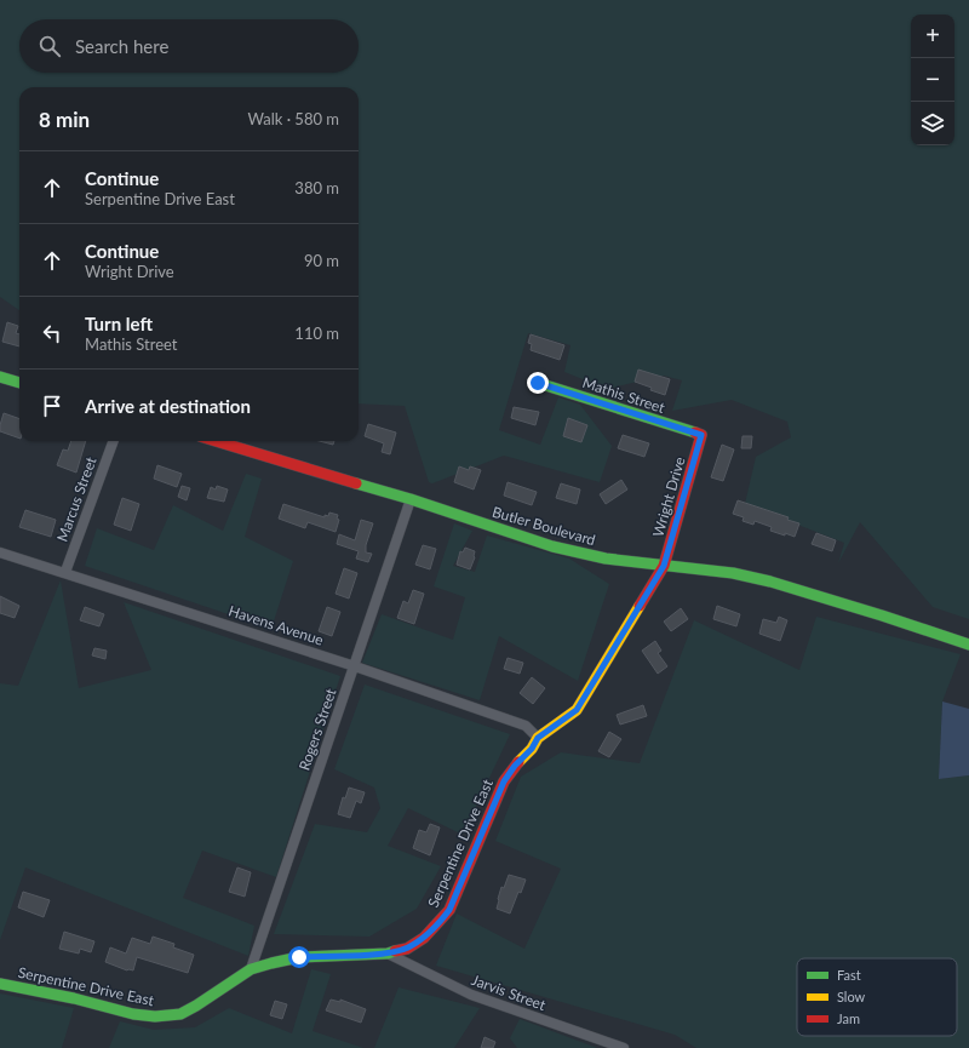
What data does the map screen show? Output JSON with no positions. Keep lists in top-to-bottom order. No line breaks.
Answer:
{"streets":{"street":["Mathis Street","Wright Drive","Marcus Street","Butler Boulevard","Havens Avenue","Rogers Street","Serpentine Drive East","Jarvis Street"]},"crossings":[["Mathis Street","Wright Drive"],["Wright Drive","Butler Boulevard"],["Wright Drive","Serpentine Drive East"],["Marcus Street","Havens Avenue"],["Butler Boulevard","Rogers Street"],["Butler Boulevard","Serpentine Drive East"],["Havens Avenue","Rogers Street"],["Havens Avenue","Serpentine Drive East"],["Rogers Street","Serpentine Drive East"],["Serpentine Drive East","Jarvis Street"]],"legend":["Fast","Slow","Jam"],"page":{"map_buttons":["+","−"],"search":"Search here","heading":["8 min","Walk · 580 m"],"list":[["Continue","Serpentine Drive East","380 m"],["Continue","Wright Drive","90 m"],["Turn left","Mathis Street","110 m"],"Arrive at destination"]}}
